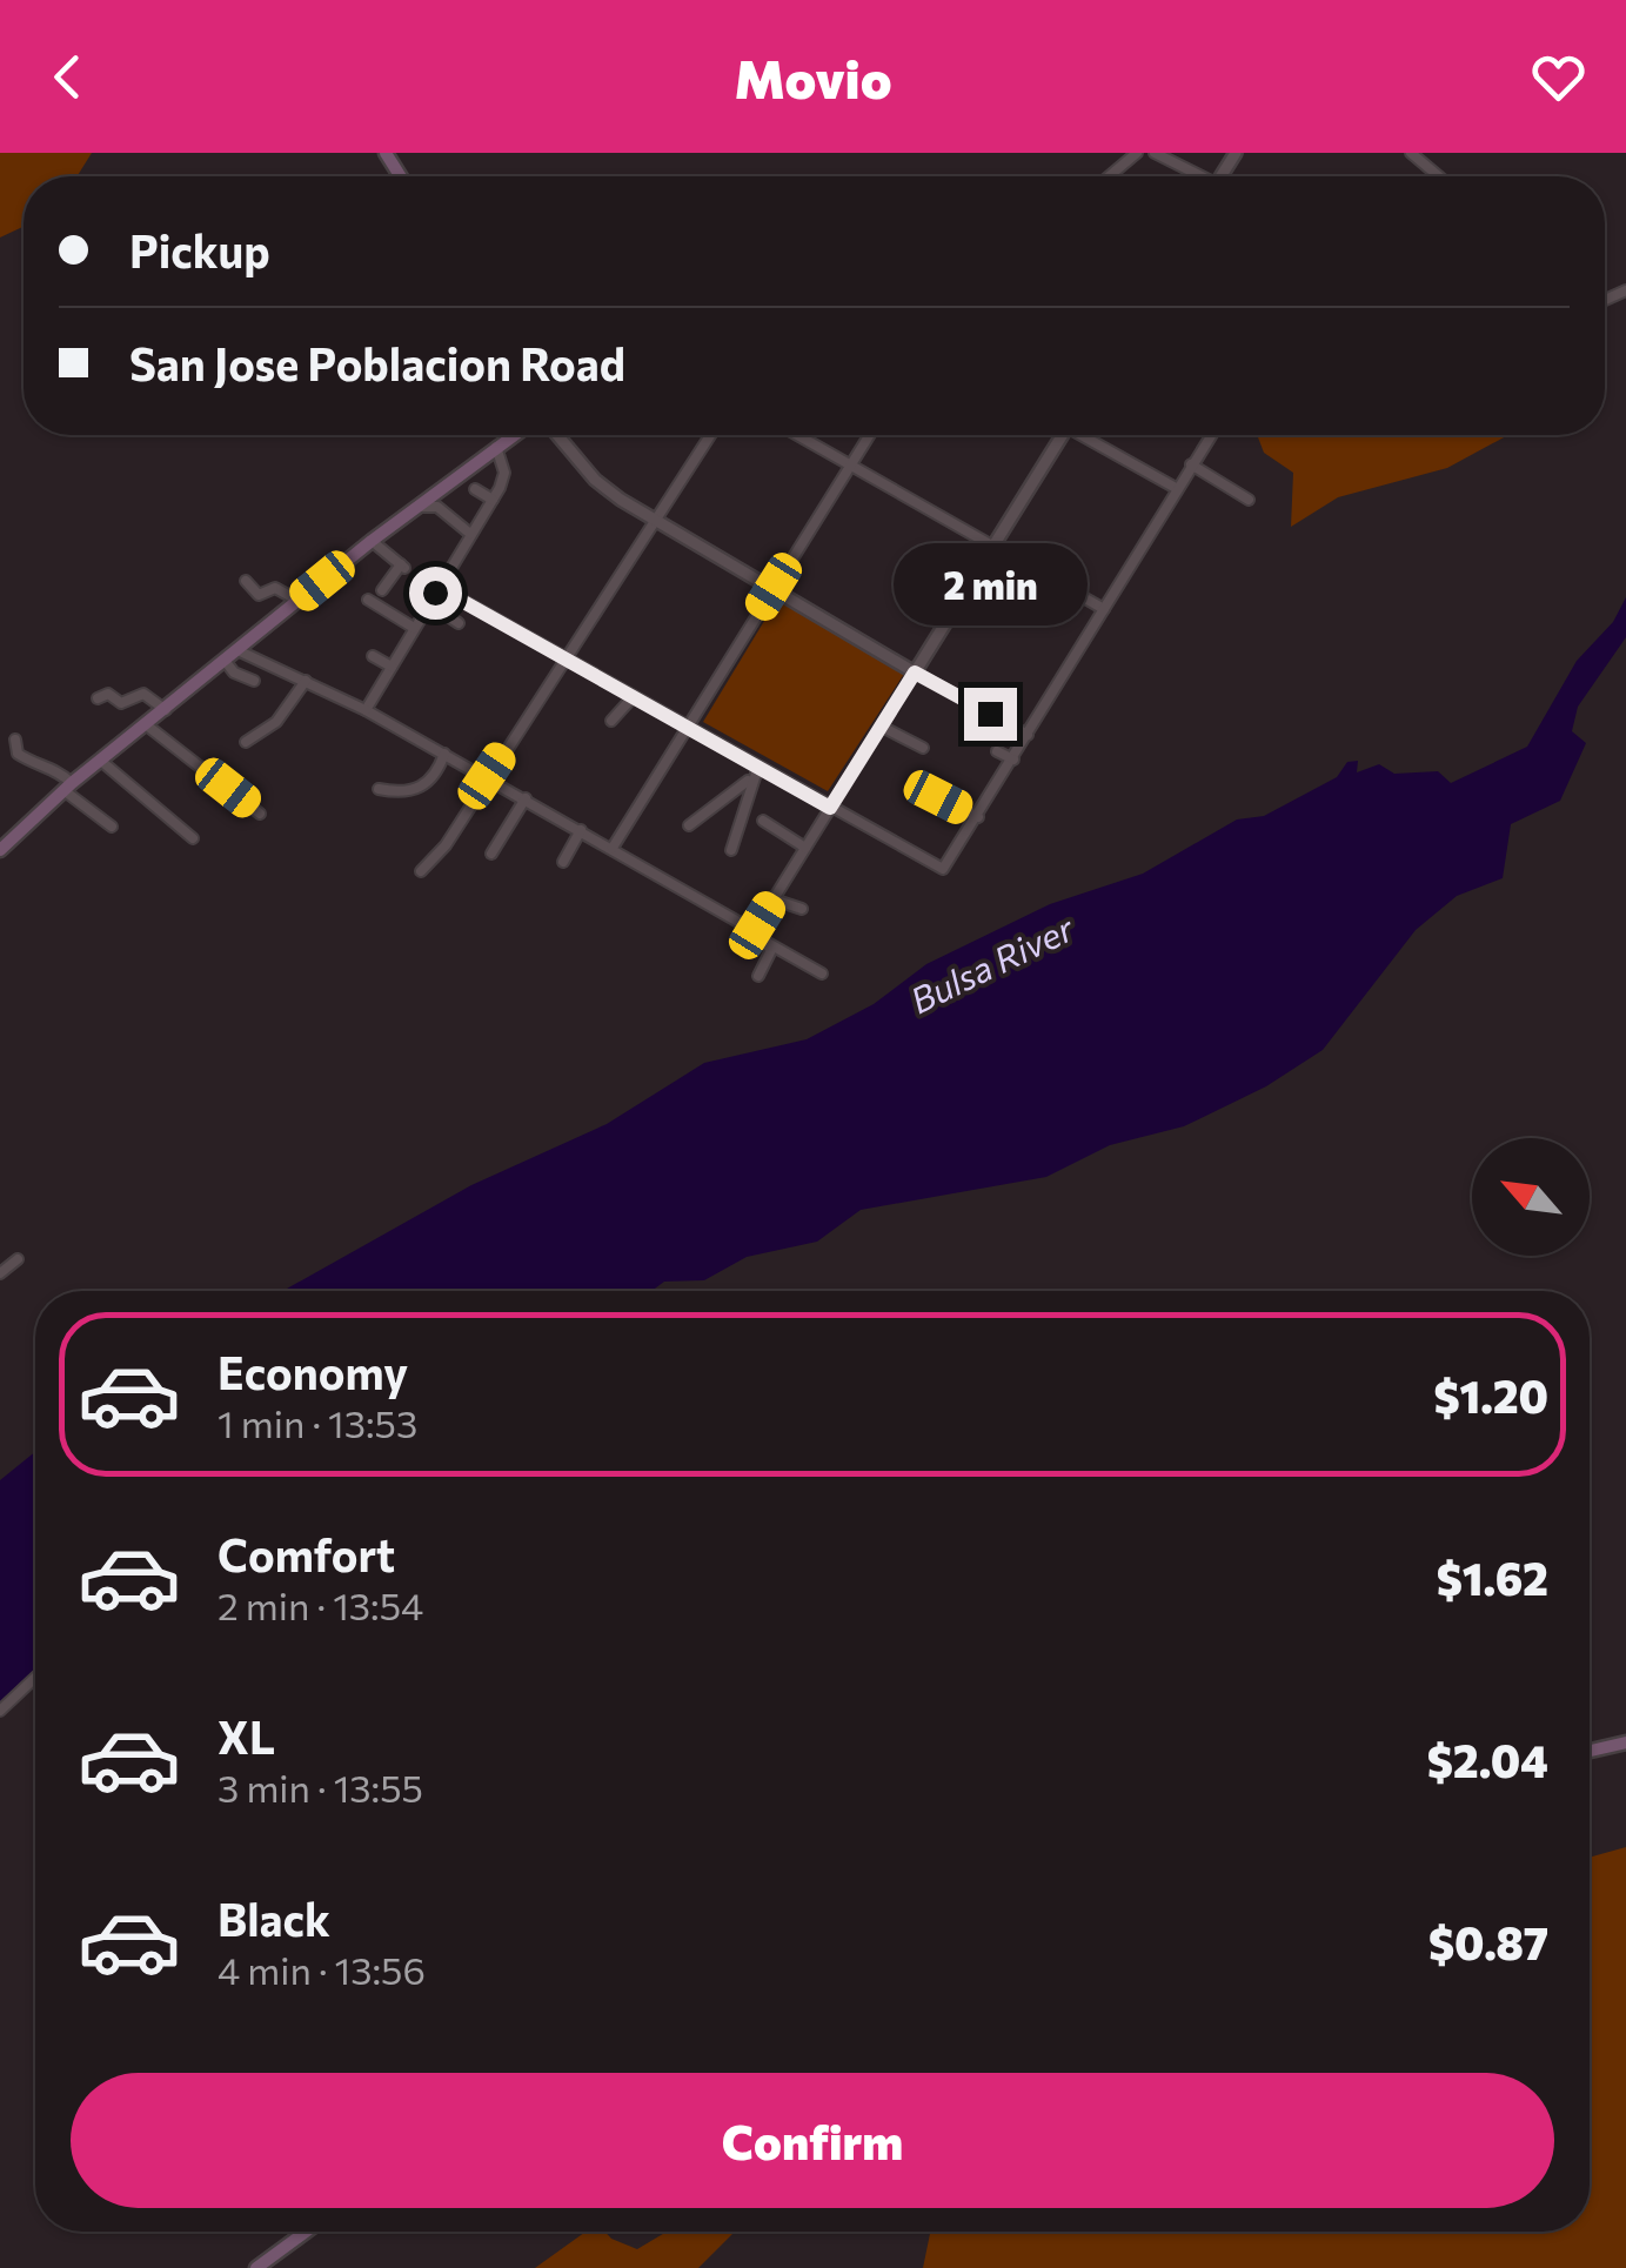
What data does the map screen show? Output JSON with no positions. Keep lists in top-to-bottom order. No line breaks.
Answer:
{"water":["Bulsa River"],"north":"top left","page":{"header":"Movio","banner":["Pickup","San Jose Poblacion Road"],"bubble":"2 min","list":[{"name":"Economy","note":"1 min · 13:53","value":"$1.20"},{"name":"Comfort","note":"2 min · 13:54","value":"$1.62"},{"name":"XL","note":"3 min · 13:55","value":"$2.04"},{"name":"Black","note":"4 min · 13:56","value":"$0.87"}],"buttons":"Confirm"}}
